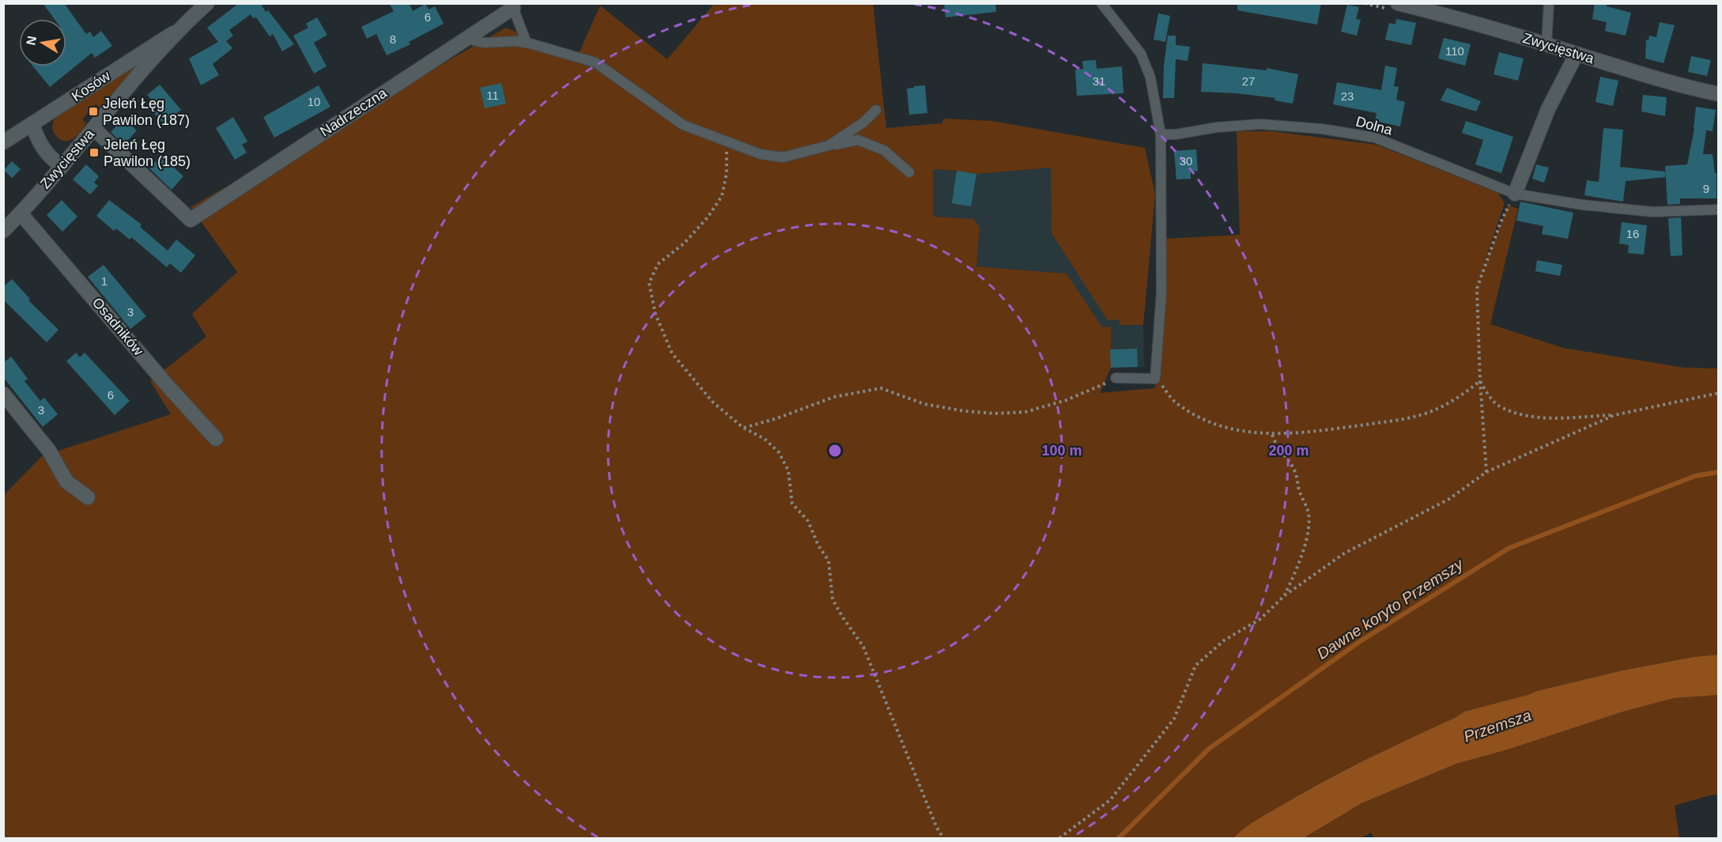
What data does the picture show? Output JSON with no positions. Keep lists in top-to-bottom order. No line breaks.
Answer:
{"streets":{"street":["Zwycięstwa","Kosów","Nadrzeczna","Osadników"],"lane":["Dolna"]},"crossings":[["Zwycięstwa","Kosów"],["Zwycięstwa","Nadrzeczna"],["Zwycięstwa","Osadników"]],"water":["Dawne koryto Przemszy","Przemsza"],"places":{"transit":["Jeleń Łęg Pawilon (187)","Jeleń Łęg Pawilon (185)"]},"house_numbers":["6","8","110","31","27","11","23","10","30","9","16","1","3","6","3"],"north":"left","rings":["100 m","200 m"]}
